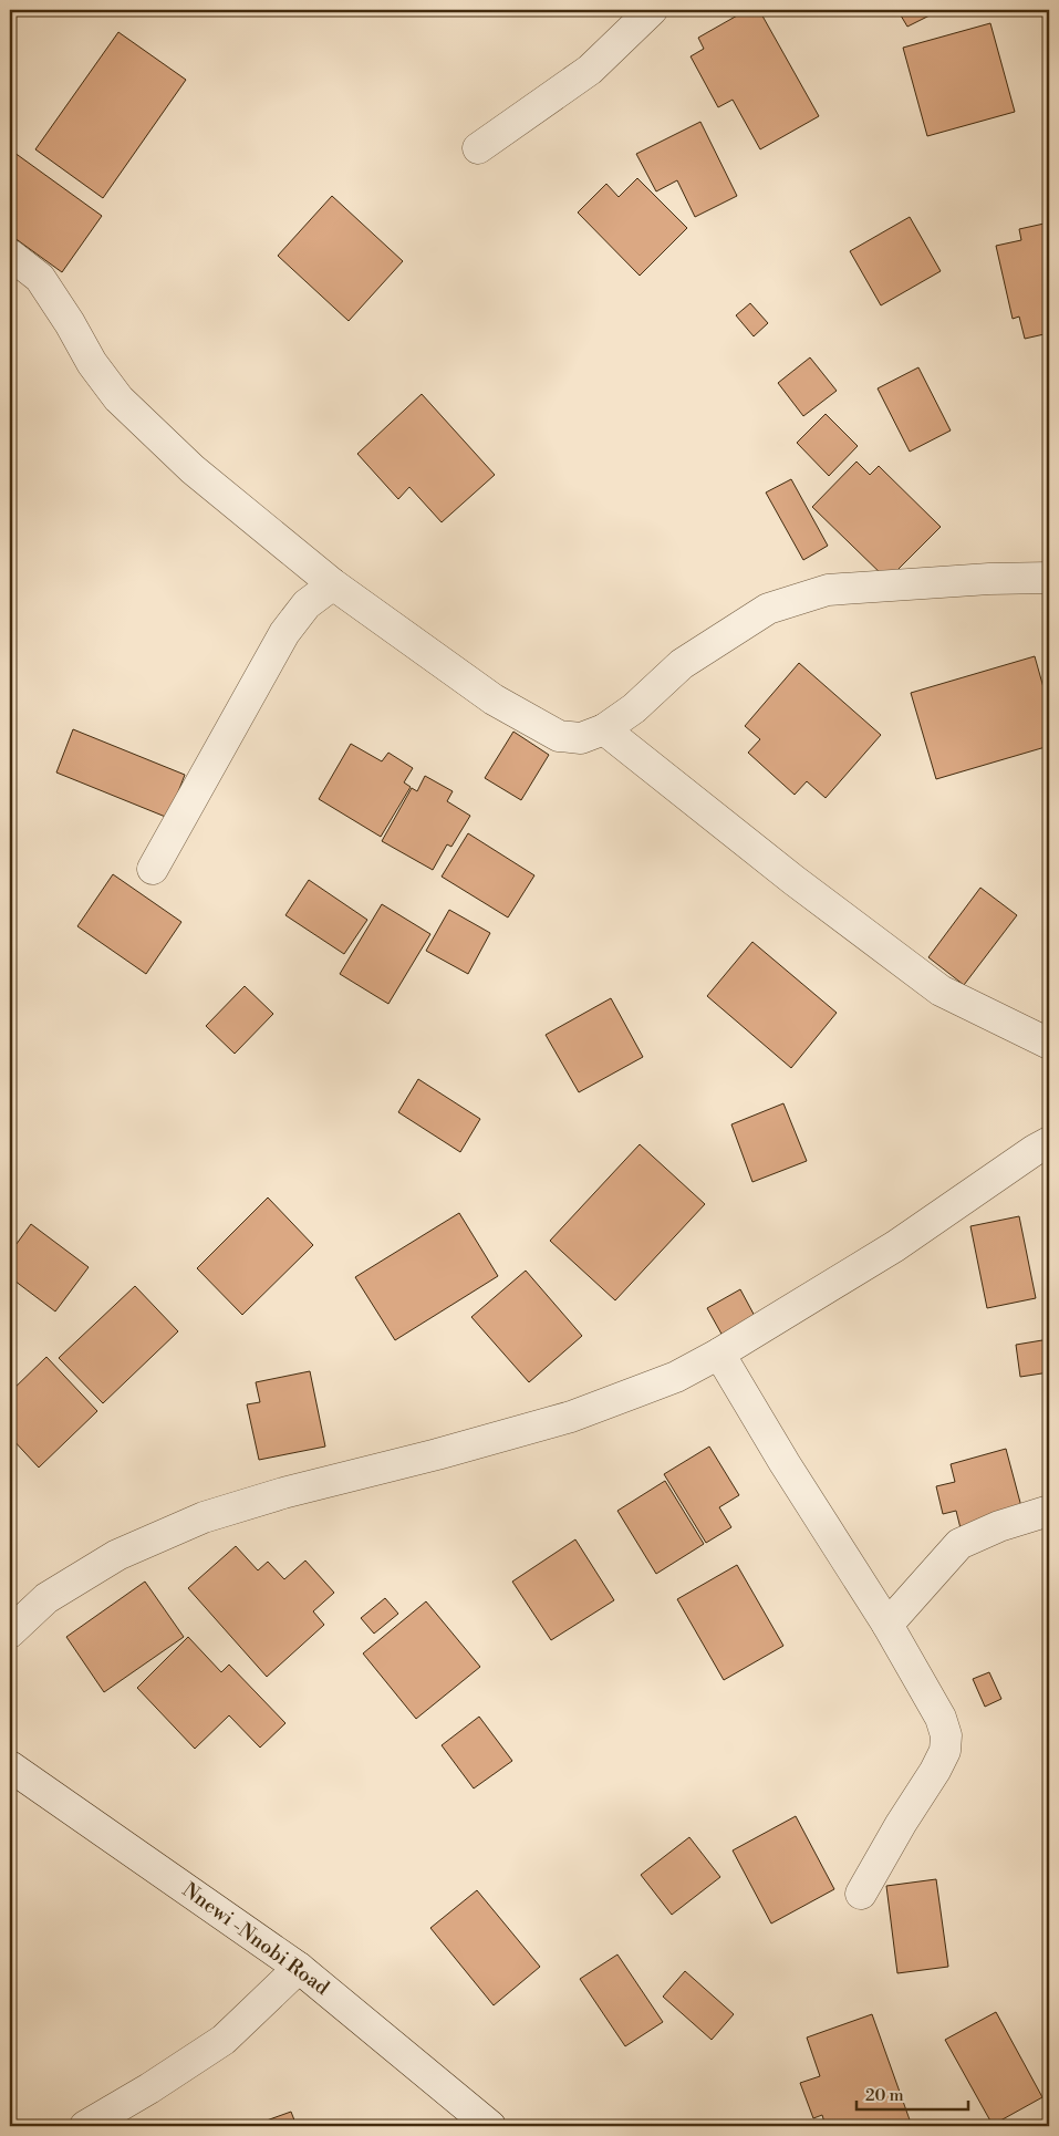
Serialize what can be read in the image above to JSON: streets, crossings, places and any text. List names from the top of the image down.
{
  "streets": {
    "street": ["Nnewi -Nnobi Road"]
  },
  "scale_bar": "20 m"
}
